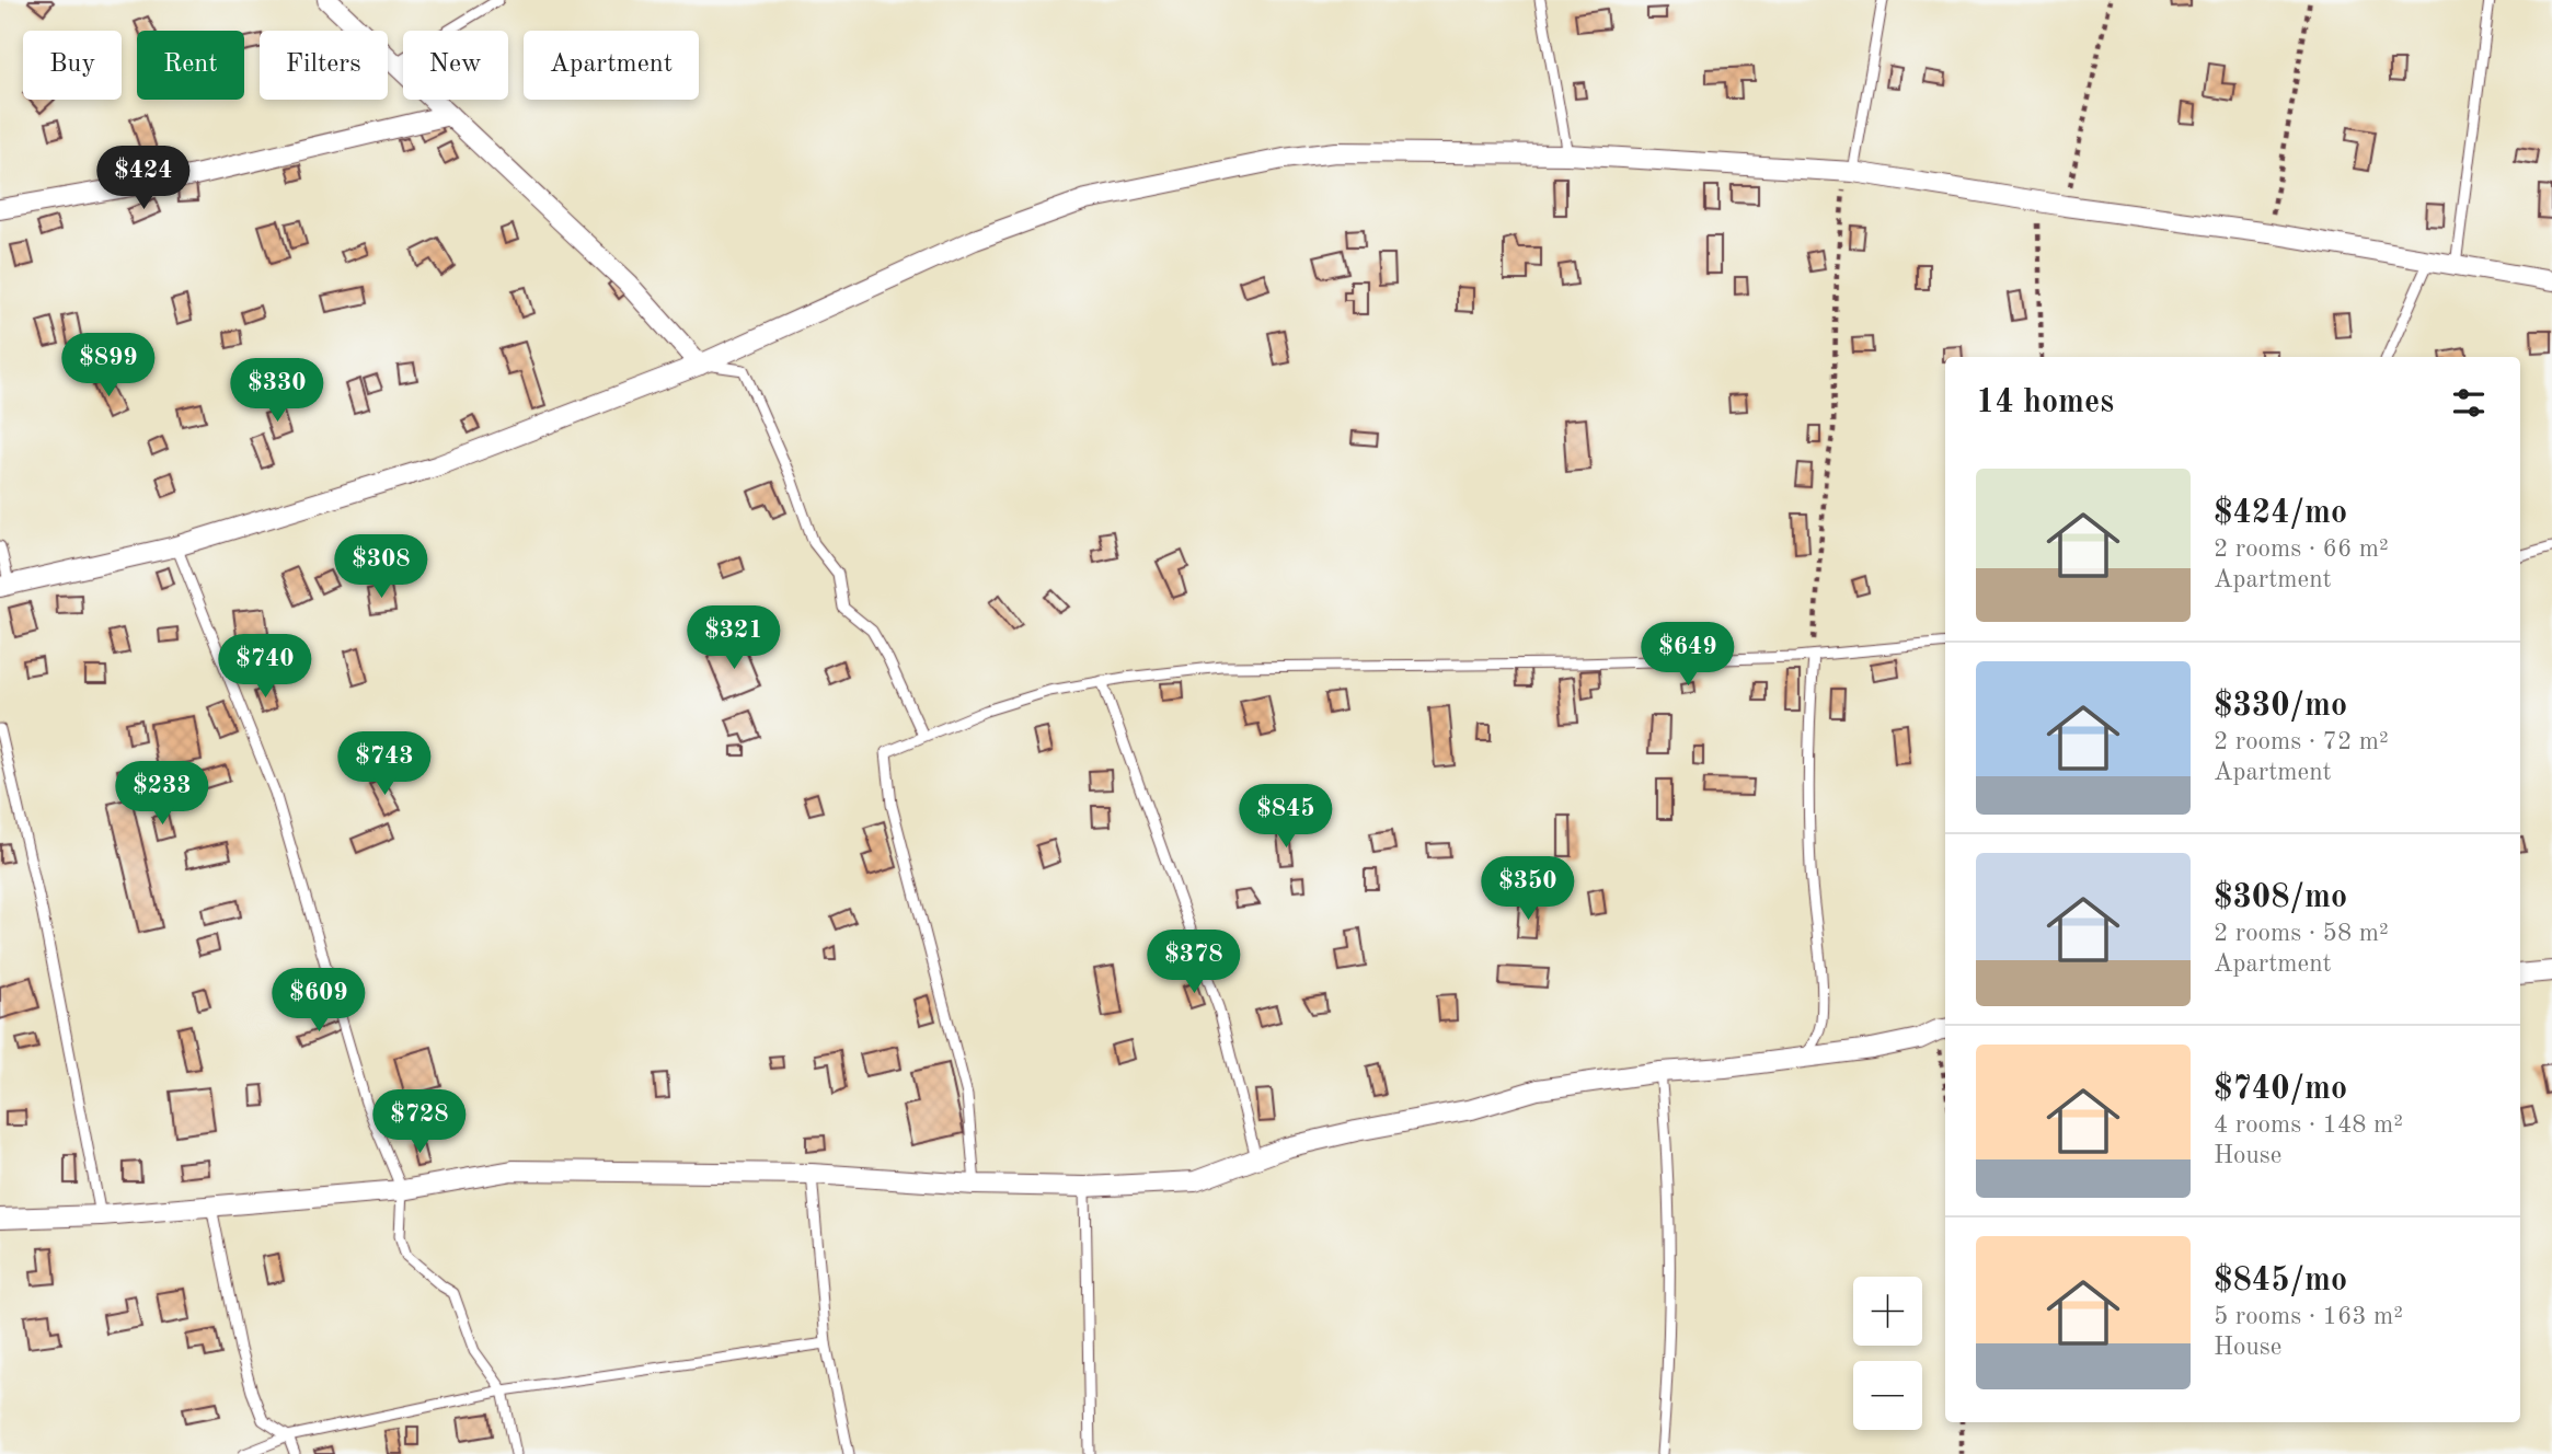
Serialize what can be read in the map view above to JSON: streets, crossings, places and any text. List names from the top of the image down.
{
  "page": {
    "chip": [
      "Buy",
      "Rent",
      "Filters",
      "New",
      "Apartment"
    ],
    "price": [
      "$424",
      "$899",
      "$330",
      "$308",
      "$321",
      "$649",
      "$740",
      "$743",
      "$233",
      "$845",
      "$350",
      "$378",
      "$609",
      "$728"
    ],
    "heading": "14 homes",
    "list": [
      {
        "name": "$424/mo",
        "note": "2 rooms · 66 m² · Apartment"
      },
      {
        "name": "$330/mo",
        "note": "2 rooms · 72 m² · Apartment"
      },
      {
        "name": "$308/mo",
        "note": "2 rooms · 58 m² · Apartment"
      },
      {
        "name": "$740/mo",
        "note": "4 rooms · 148 m² · House"
      },
      {
        "name": "$845/mo",
        "note": "5 rooms · 163 m² · House"
      }
    ],
    "map_buttons": ["+", "−"]
  }
}
